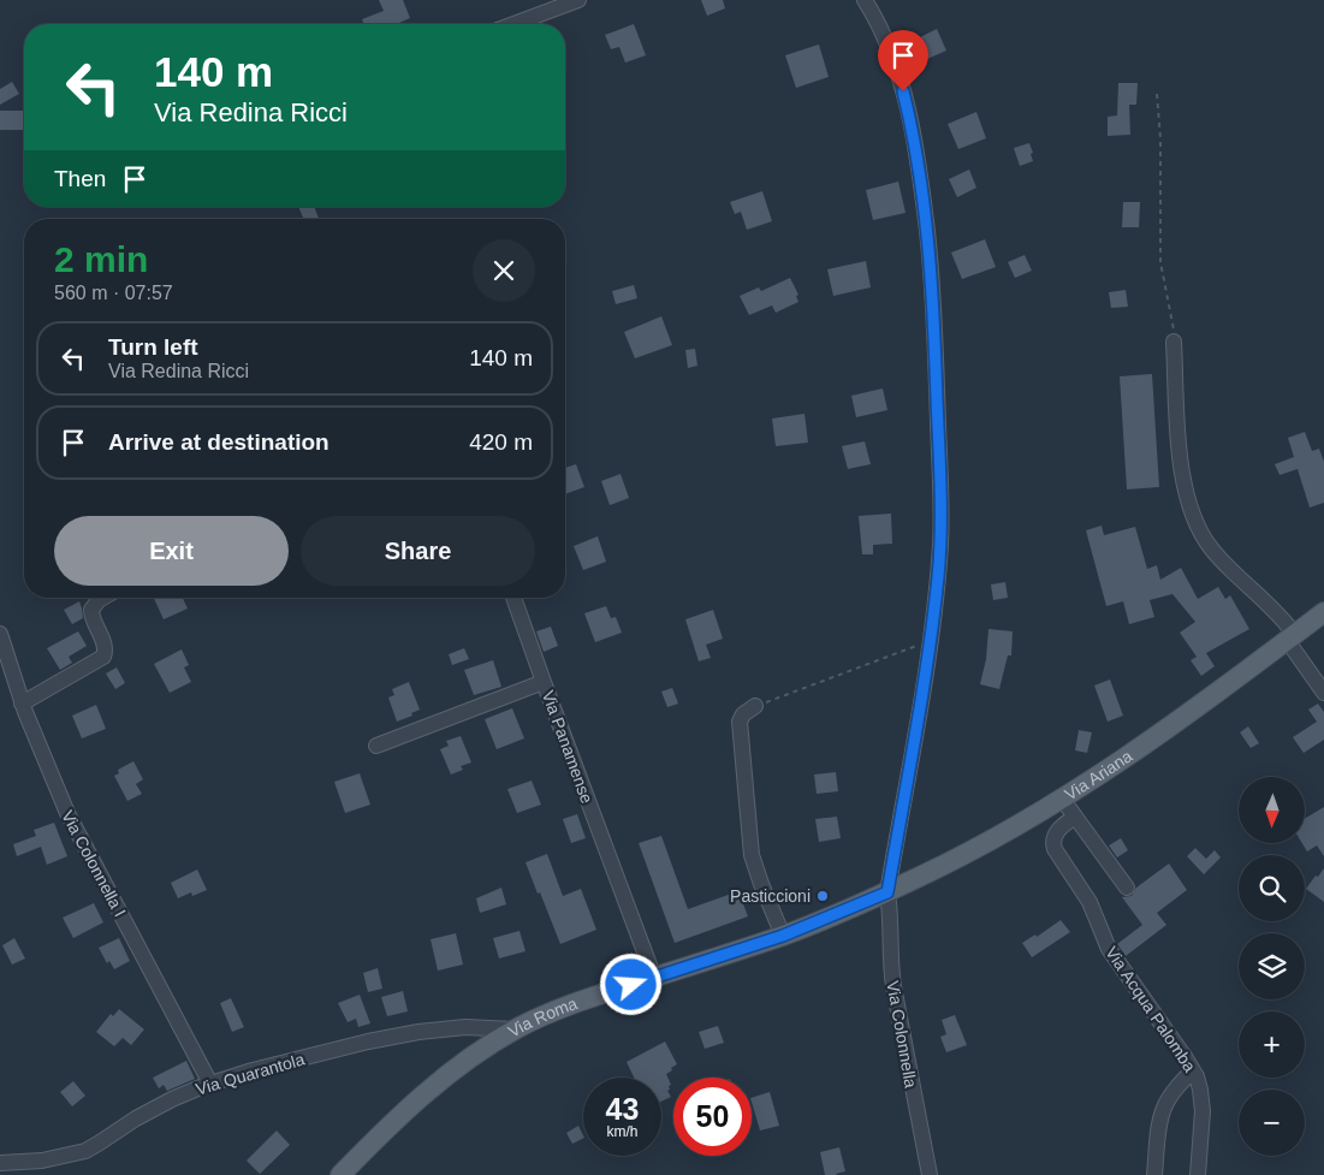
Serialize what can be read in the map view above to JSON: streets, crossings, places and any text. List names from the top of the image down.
{
  "streets": {
    "main road": ["Via Ariana", "Via Roma"],
    "street": [
      "Via Panamense",
      "Via Colonnella I",
      "Via Acqua Palomba",
      "Via Colonnella",
      "Via Quarantola"
    ]
  },
  "crossings": [
    ["Via Panamense", "Via Roma"],
    ["Via Ariana", "Via Roma"],
    ["Via Ariana", "Via Colonnella"],
    ["Via Colonnella I", "Via Quarantola"],
    ["Via Roma", "Via Colonnella"],
    ["Via Roma", "Via Quarantola"]
  ],
  "places": ["Pasticcioni"],
  "north": "bottom",
  "page": {
    "turn": ["140 m", "Via Redina Ricci"],
    "then": "Then",
    "heading": ["2 min", "560 m · 07:57"],
    "list": [
      {
        "name": "Turn left",
        "note": "Via Redina Ricci",
        "value": "140 m"
      },
      {
        "name": "Arrive at destination",
        "value": "420 m"
      }
    ],
    "buttons": ["Exit", "Share"],
    "map_buttons": ["+", "−"],
    "speed": "43 km/h",
    "limit": "50"
  }
}
